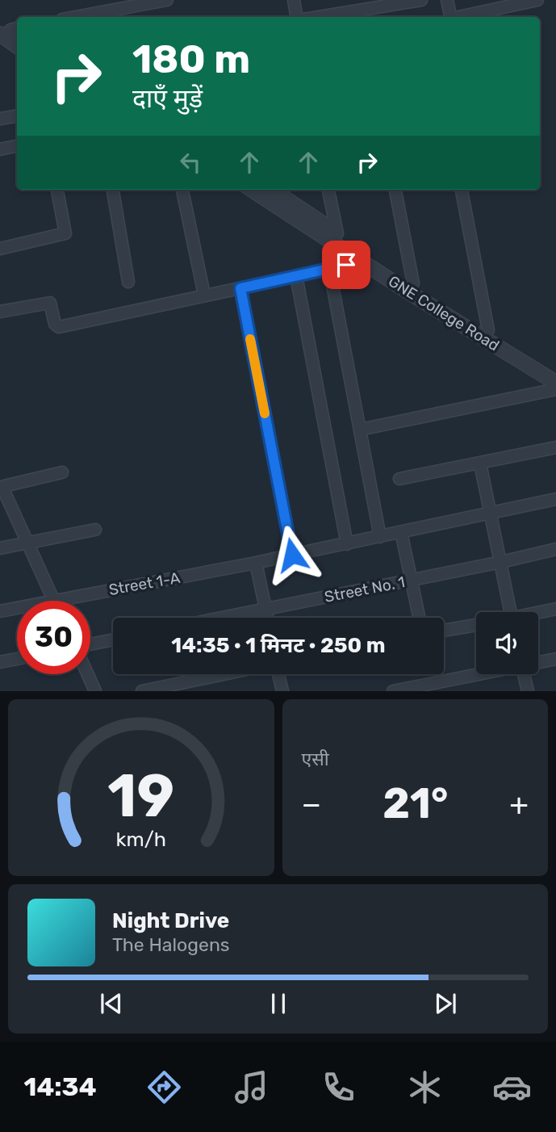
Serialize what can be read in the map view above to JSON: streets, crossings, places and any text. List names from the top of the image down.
{
  "streets": {
    "street": ["GNE College Road", "Street 1-A", "Street No. 1"]
  },
  "page": {
    "turn": ["180 m", "दाएँ मुड़ें"],
    "limit": "30",
    "trip": "14:35 · 1 मिनट · 250 m",
    "tile": "एसी",
    "heat": ["−", "21°", "+"],
    "song": ["Night Drive", "The Halogens"],
    "tabs": "14:34",
    "gauge": ["19", "km/h"]
  }
}
